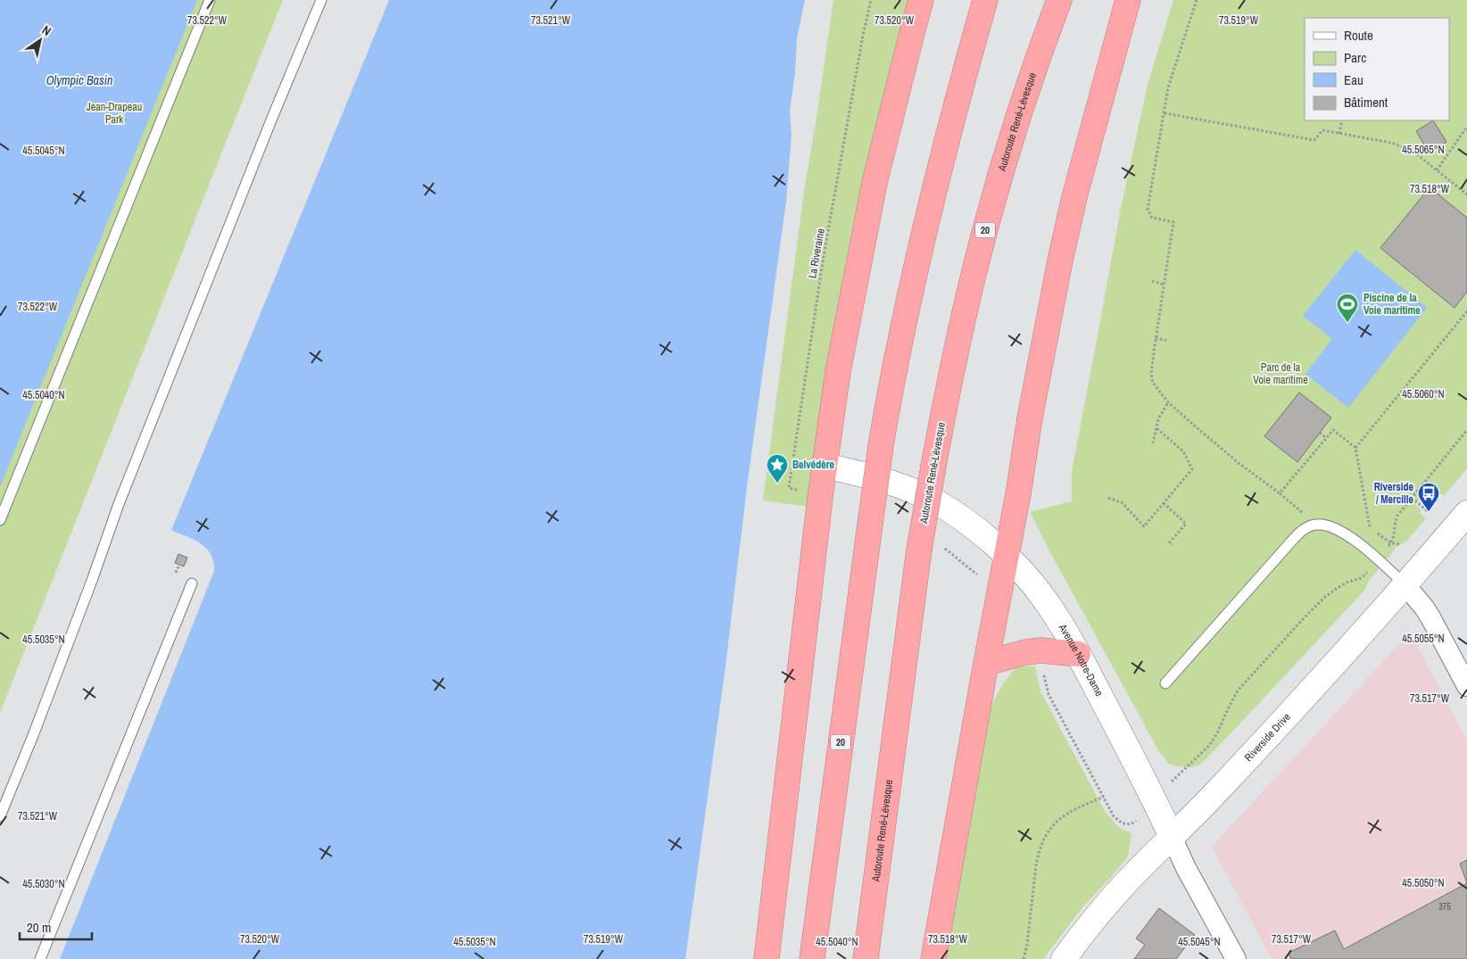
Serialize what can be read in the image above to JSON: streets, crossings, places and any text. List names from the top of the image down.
{
  "streets": {
    "highway": ["Autoroute René-Lévesque", "20"],
    "street": ["Avenue Notre-Dame", "Riverside Drive"],
    "path": ["La Riveraine"]
  },
  "crossings": [
    ["Avenue Notre-Dame", "Riverside Drive"]
  ],
  "water": ["Olympic Basin"],
  "parks": ["Jean-Drapeau Park", "Parc de la Voie maritime"],
  "places": {
    "sports": ["Piscine de la Voie maritime"],
    "place": ["Belvédère"],
    "bus stop": ["Riverside / Mercille"]
  },
  "house_numbers": ["375"],
  "legend": [
    "Route",
    "Parc",
    "Eau",
    "Bâtiment"
  ],
  "scale_bar": "20 m",
  "north": "top right",
  "coordinates": [
    "73.522°W",
    "73.520°W",
    "73.519°W",
    "73.521°W",
    "45.5065°N",
    "45.5045°N",
    "73.518°W",
    "45.5060°N",
    "45.5040°N",
    "45.5055°N",
    "45.5035°N",
    "73.517°W",
    "45.5050°N",
    "45.5030°N"
  ]
}
